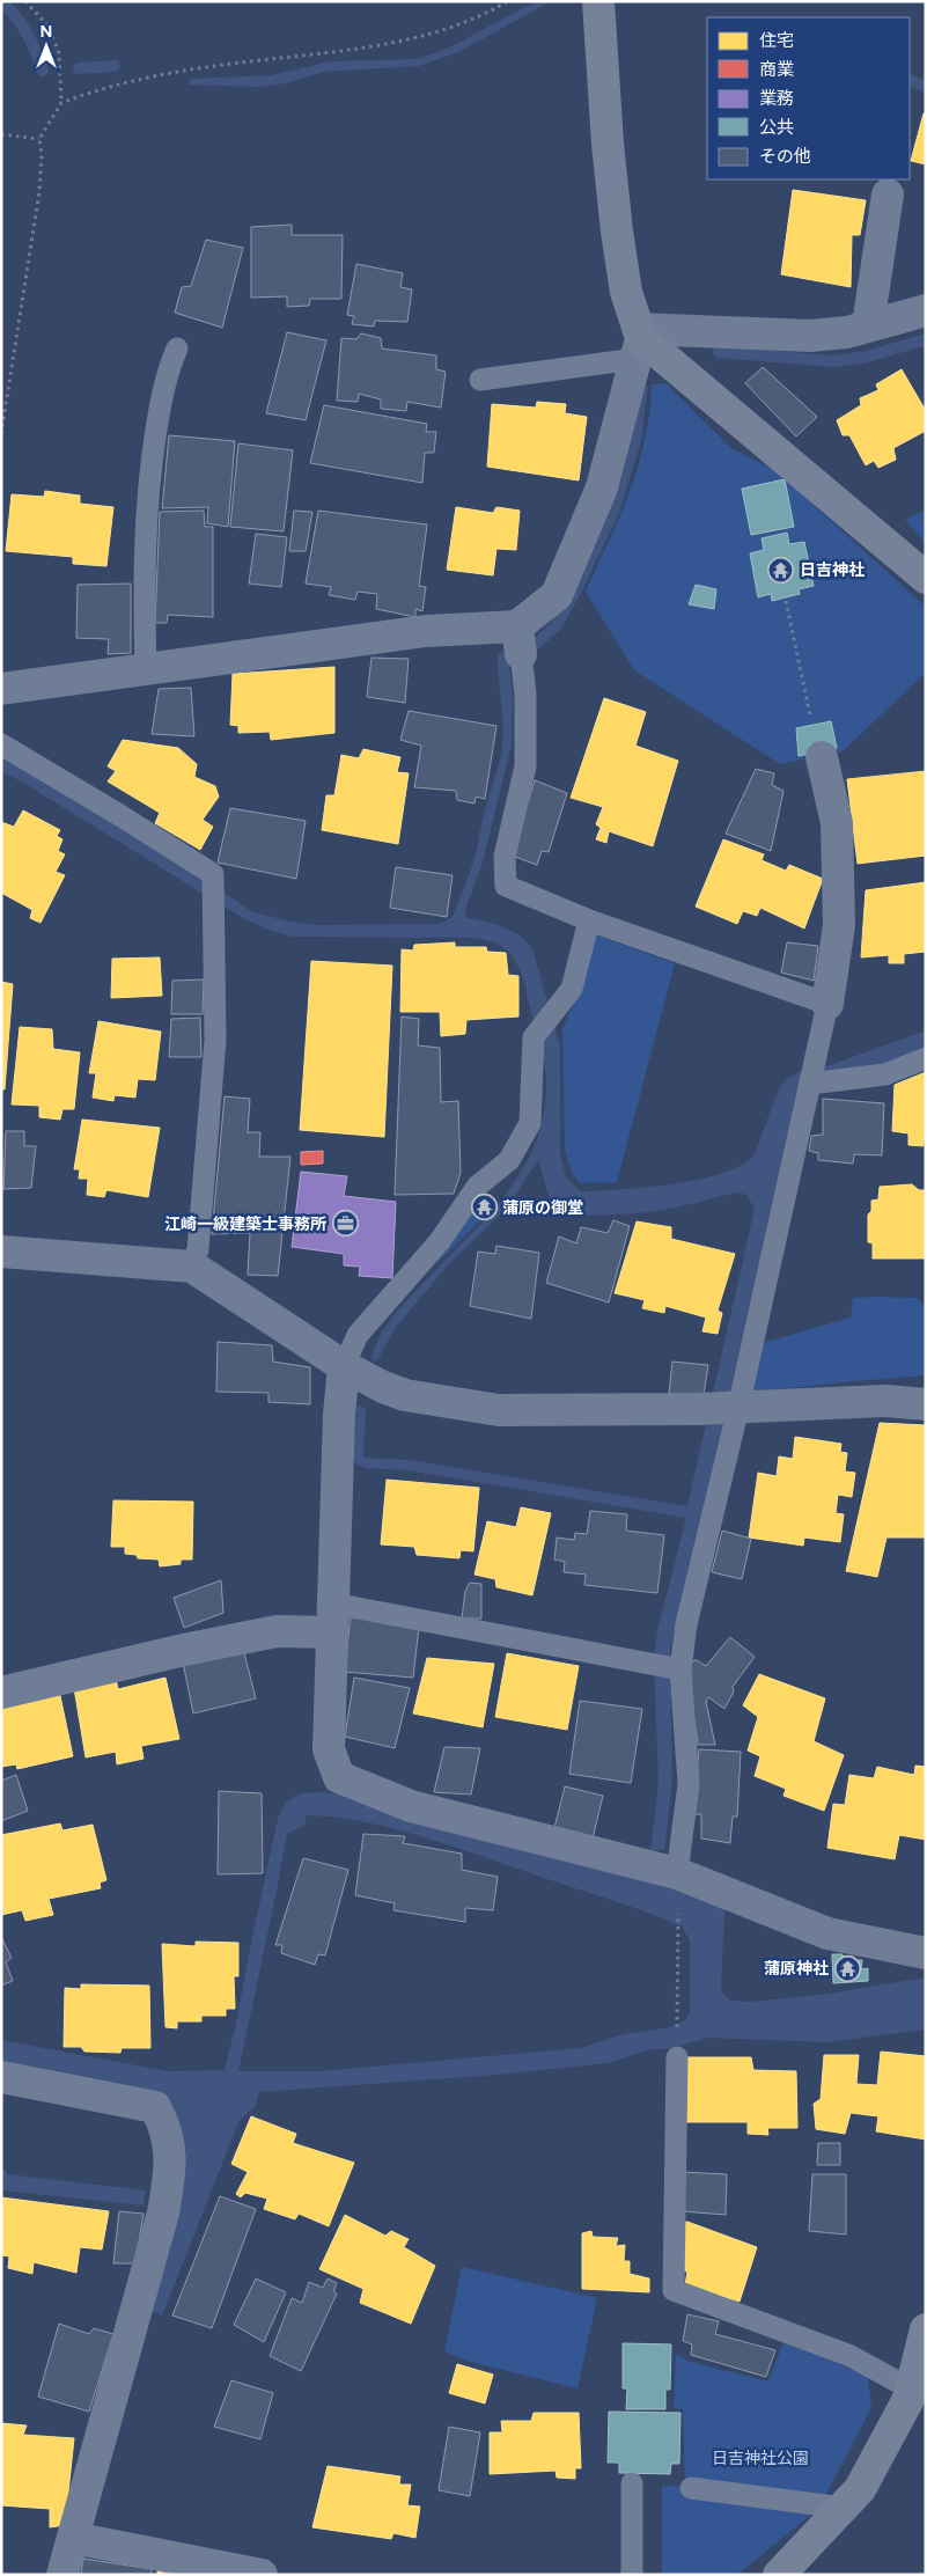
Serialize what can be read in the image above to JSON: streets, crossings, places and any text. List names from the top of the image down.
{
  "parks": ["日吉神社公園"],
  "places": {
    "temple": ["日吉神社", "蒲原の御堂", "蒲原神社"],
    "office": ["江崎一級建築士事務所"]
  },
  "legend": [
    "住宅",
    "商業",
    "業務",
    "公共",
    "その他"
  ],
  "north": "top"
}
